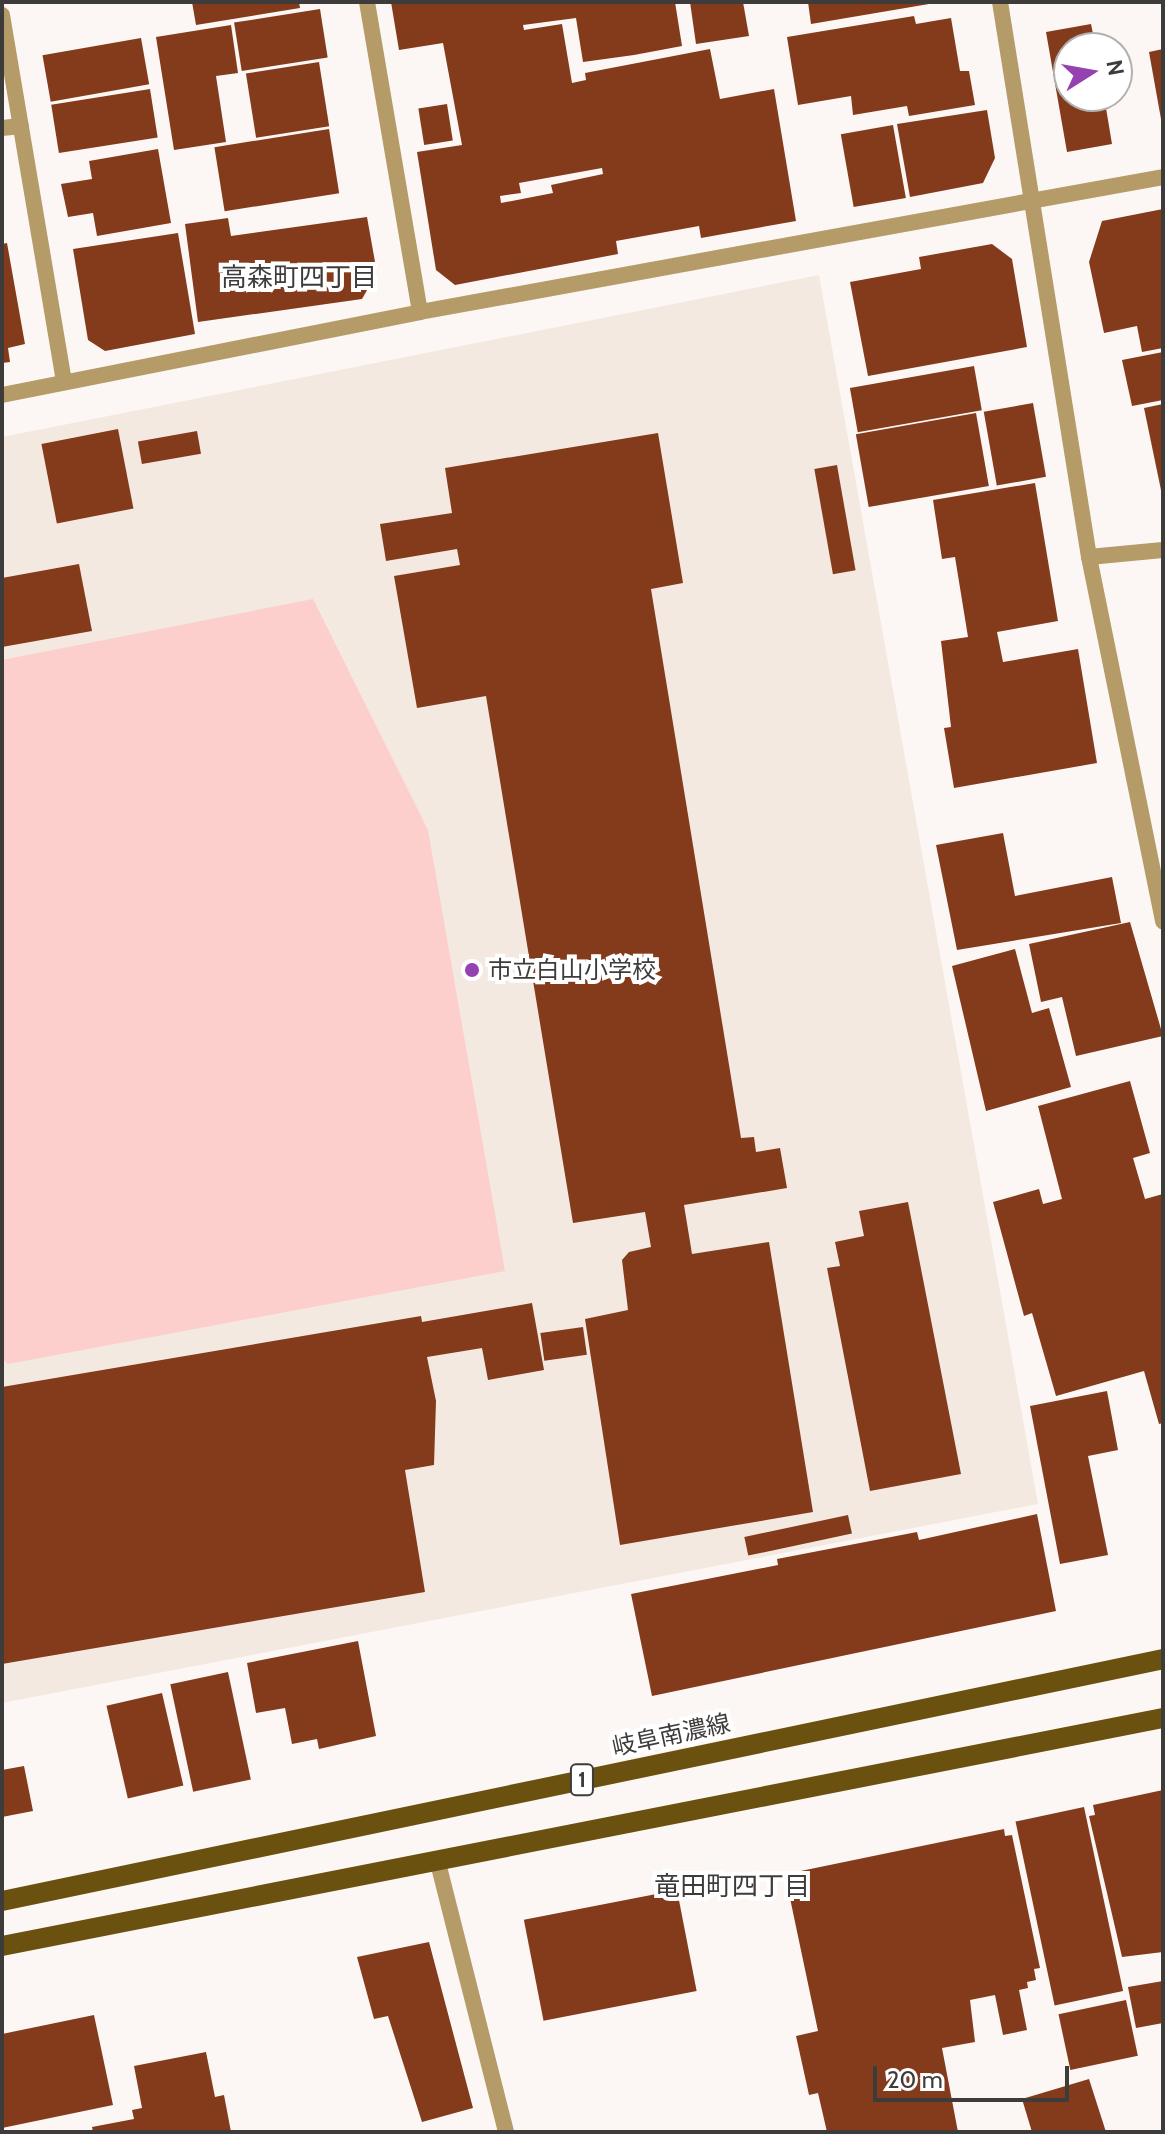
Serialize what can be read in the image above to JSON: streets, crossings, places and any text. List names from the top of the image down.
{
  "streets": {
    "main road": ["岐阜南濃線", "1"]
  },
  "districts": ["高森町四丁目", "竜田町四丁目"],
  "places": ["市立白山小学校"],
  "scale_bar": "20 m",
  "north": "right"
}
